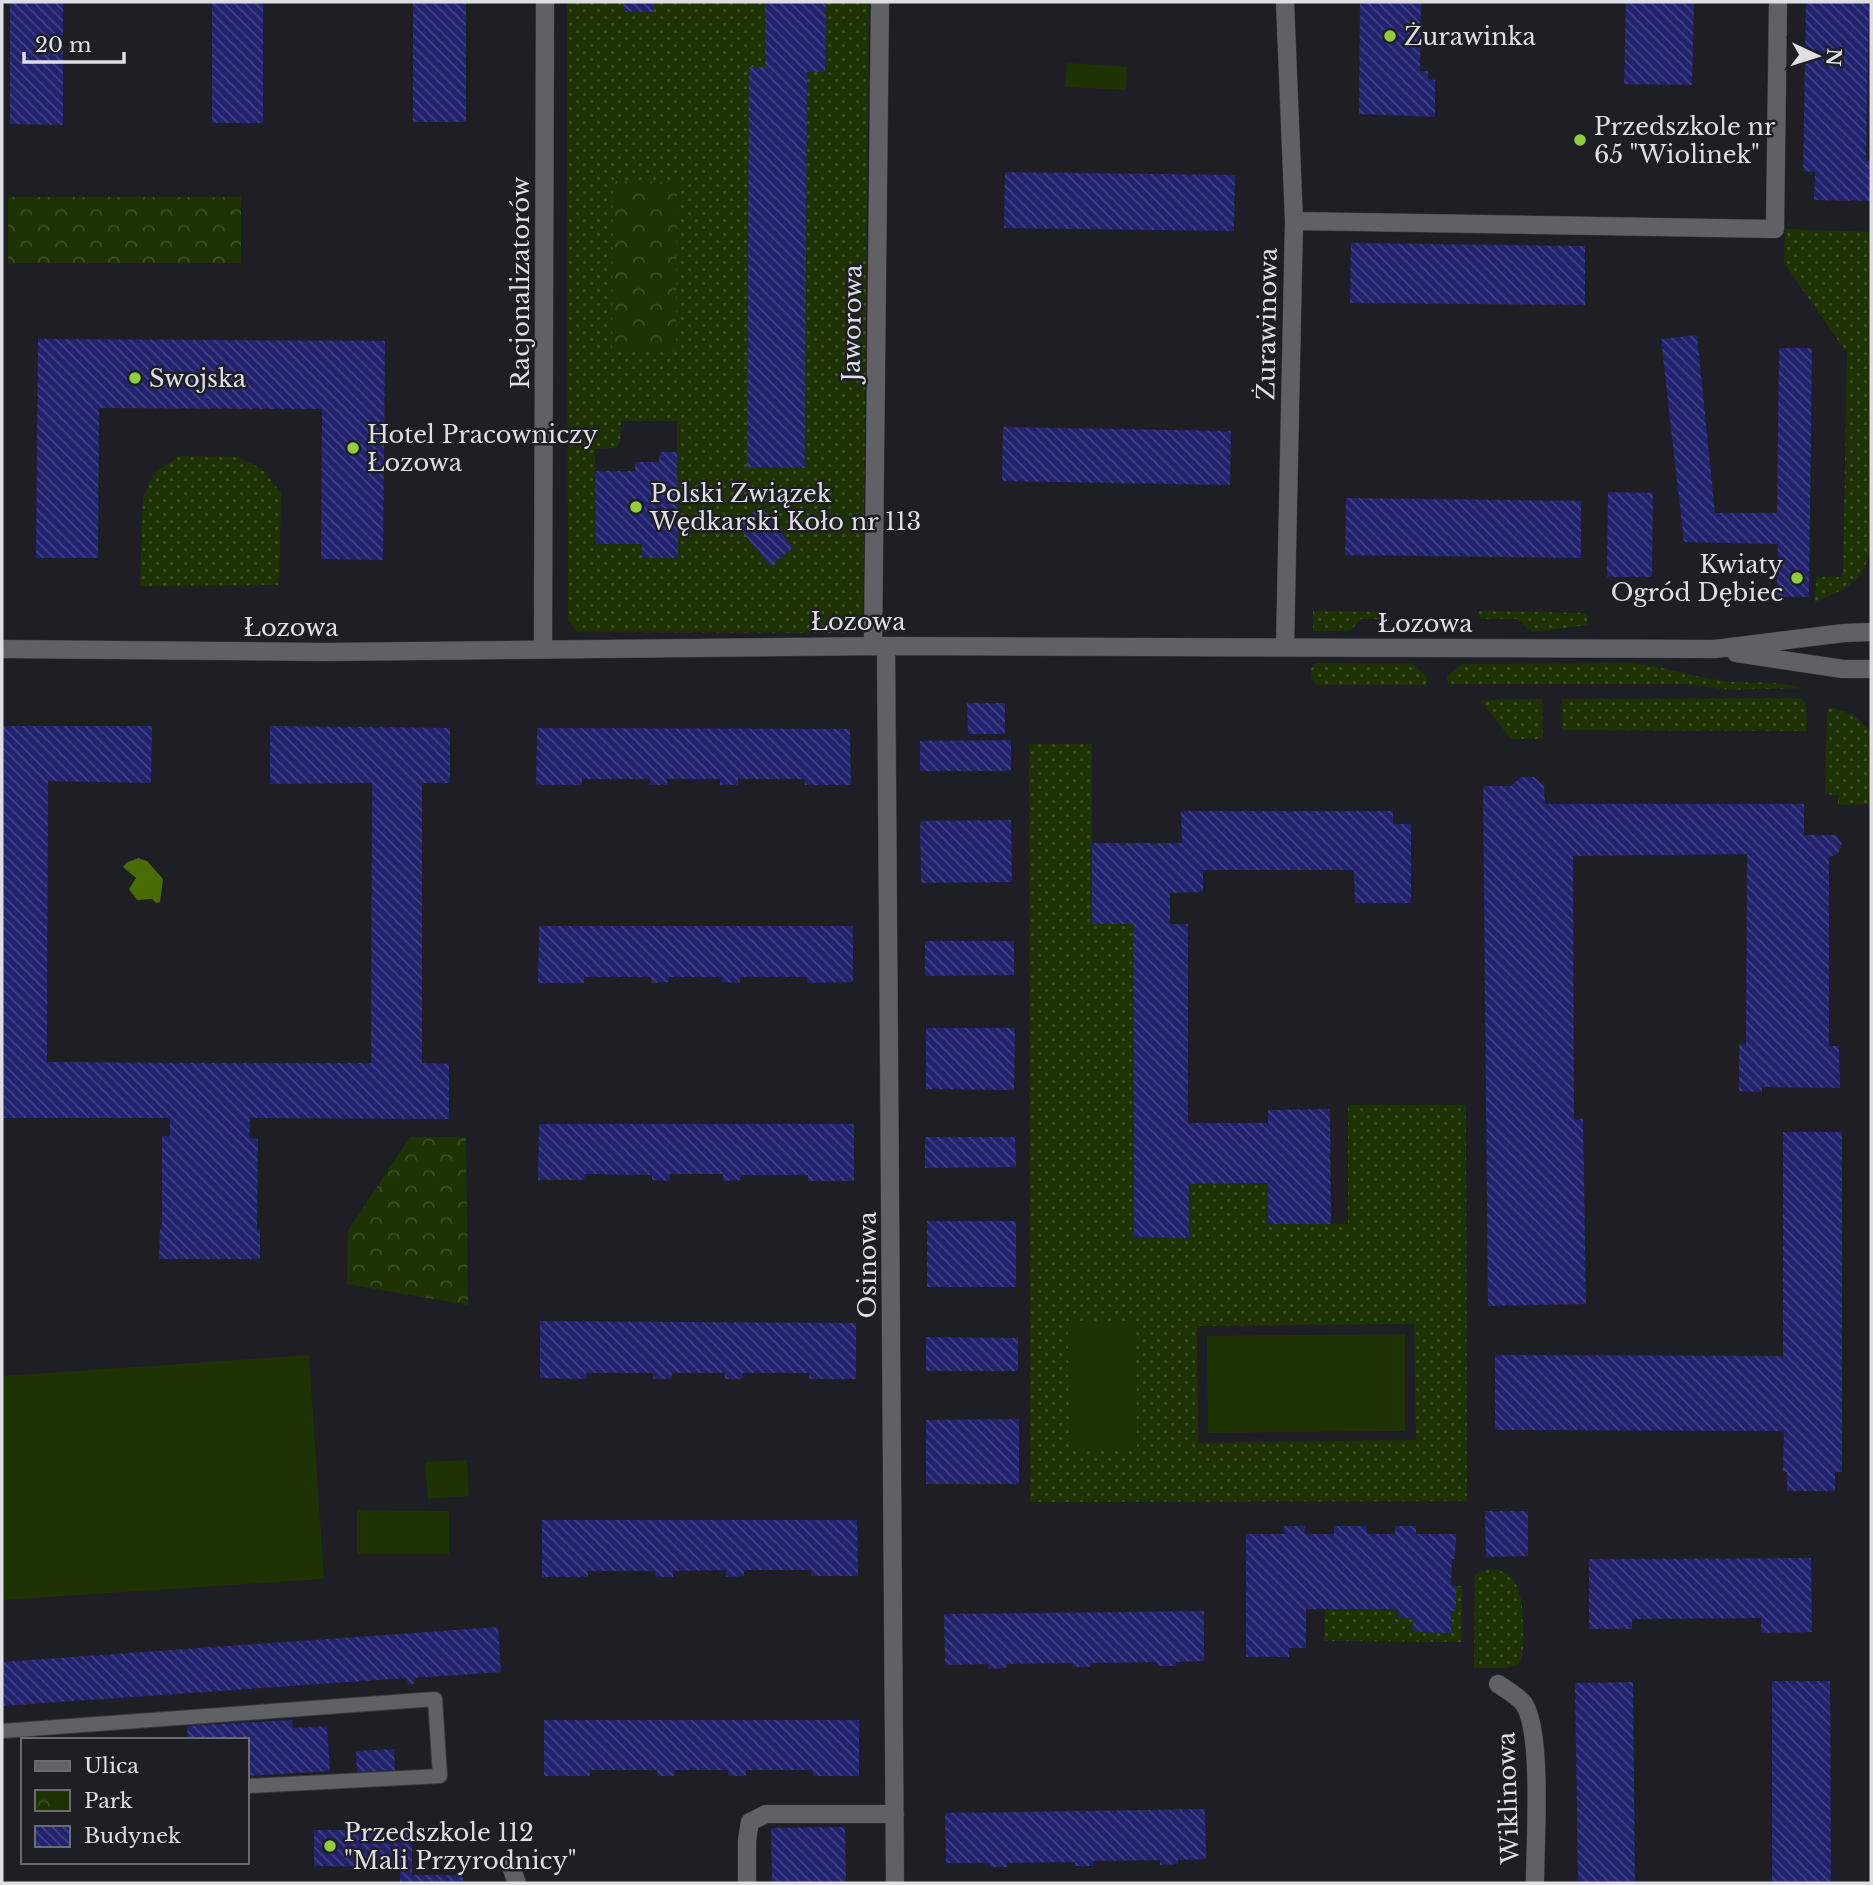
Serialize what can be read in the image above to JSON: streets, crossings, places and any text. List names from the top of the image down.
{
  "streets": {
    "street": [
      "Racjonalizatorów",
      "Jaworowa",
      "Żurawinowa",
      "Łozowa",
      "Osinowa",
      "Wiklinowa"
    ]
  },
  "crossings": [
    ["Racjonalizatorów", "Łozowa"],
    ["Jaworowa", "Łozowa"],
    ["Jaworowa", "Osinowa"],
    ["Żurawinowa", "Łozowa"],
    ["Łozowa", "Osinowa"]
  ],
  "places": [
    "Żurawinka",
    "Przedszkole nr 65 \"Wiolinek\"",
    "Swojska",
    "Hotel Pracowniczy Łozowa",
    "Polski Związek Wędkarski Koło nr 113",
    "Kwiaty Ogród Dębiec",
    "Przedszkole 112 \"Mali Przyrodnicy\""
  ],
  "legend": ["Ulica", "Park", "Budynek"],
  "scale_bar": "20 m",
  "north": "right"
}
